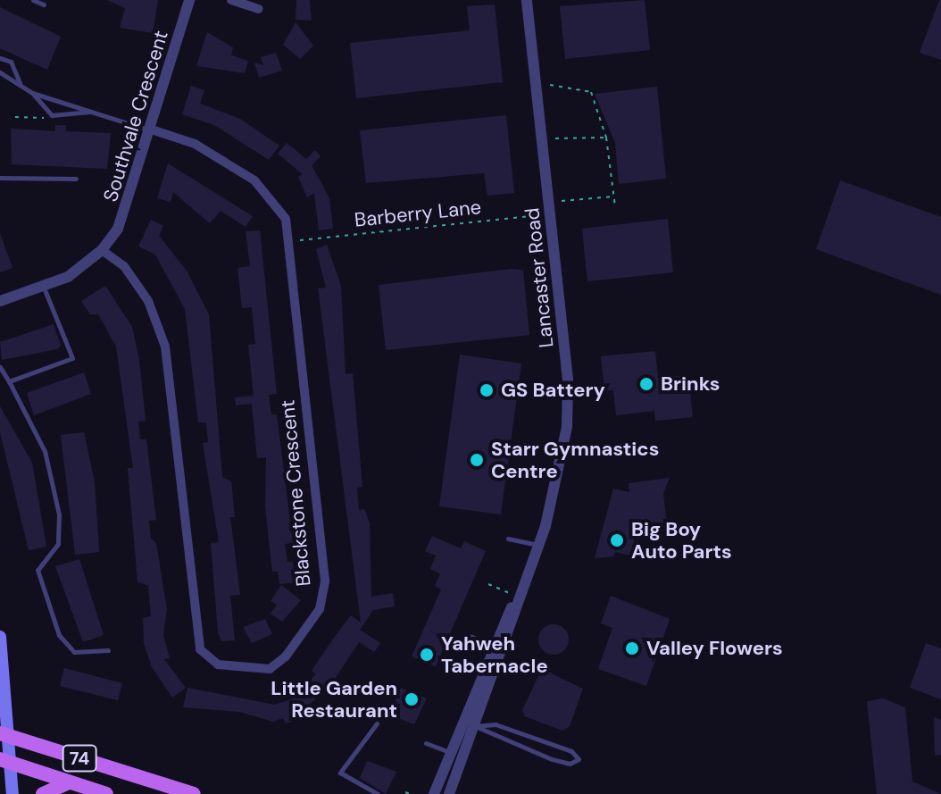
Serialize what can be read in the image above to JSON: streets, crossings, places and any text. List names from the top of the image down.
{
  "streets": {
    "main road": ["74"],
    "street": ["Southvale Crescent", "Lancaster Road", "Blackstone Crescent"],
    "path": ["Barberry Lane"]
  },
  "crossings": [
    ["Southvale Crescent", "Blackstone Crescent"],
    ["Barberry Lane", "Lancaster Road"],
    ["Barberry Lane", "Blackstone Crescent"]
  ],
  "places": [
    "Brinks",
    "GS Battery",
    "Starr Gymnastics Centre",
    "Big Boy Auto Parts",
    "Valley Flowers",
    "Yahweh Tabernacle",
    "Little Garden Restaurant"
  ]
}
